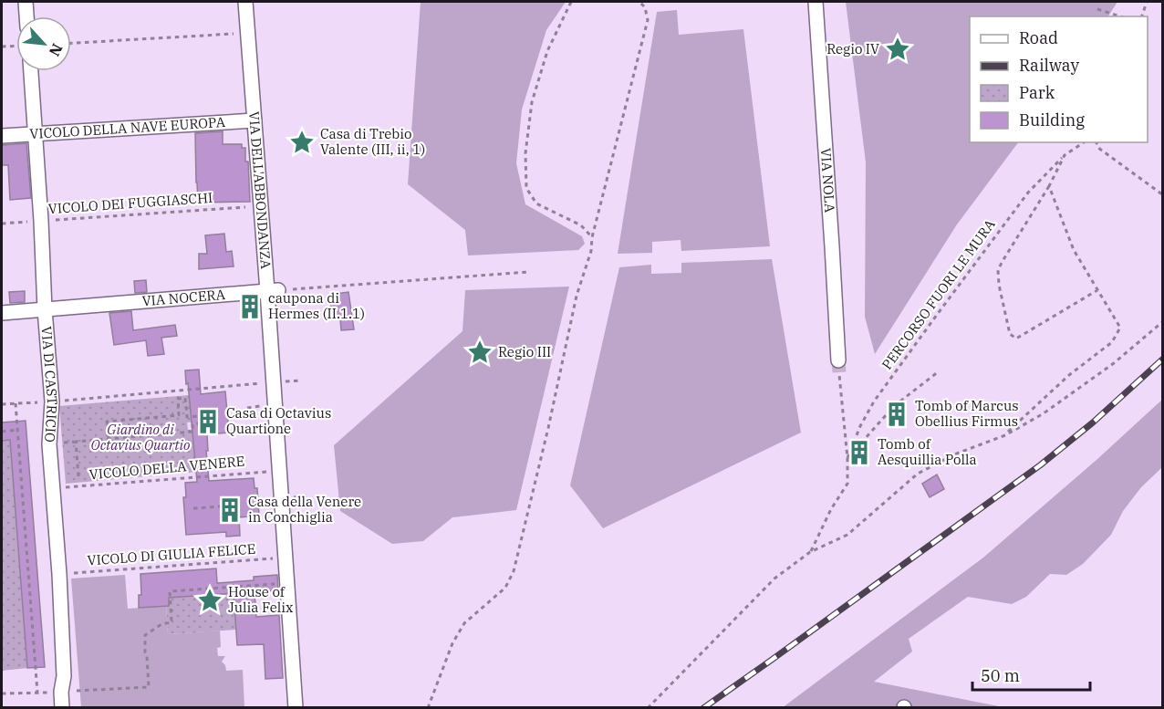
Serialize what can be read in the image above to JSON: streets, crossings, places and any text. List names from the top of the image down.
{
  "streets": {
    "street": [
      "VICOLO DELLA NAVE EUROPA",
      "VIA NOLA",
      "VIA DELL'ABBONDANZA",
      "VIA NOCERA",
      "VIA DI CASTRICIO"
    ],
    "path": [
      "VICOLO DEI FUGGIASCHI",
      "PERCORSO FUORI LE MURA",
      "VICOLO DELLA VENERE",
      "VICOLO DI GIULIA FELICE"
    ]
  },
  "crossings": [
    ["VICOLO DELLA NAVE EUROPA", "VIA DELL'ABBONDANZA"],
    ["VICOLO DELLA NAVE EUROPA", "VIA DI CASTRICIO"],
    ["VIA DELL'ABBONDANZA", "VICOLO DEI FUGGIASCHI"],
    ["VIA DELL'ABBONDANZA", "VIA NOCERA"],
    ["VICOLO DEI FUGGIASCHI", "VIA DI CASTRICIO"],
    ["VIA NOCERA", "VIA DI CASTRICIO"]
  ],
  "parks": ["Giardino di Octavius Quartio"],
  "places": {
    "place": [
      "Regio IV",
      "Casa di Trebio Valente (III, ii, 1)",
      "Regio III",
      "House of Julia Felix"
    ],
    "building": [
      "caupona di Hermes (II.1.1)",
      "Tomb of Marcus Obellius Firmus",
      "Casa di Octavius Quartione",
      "Tomb of Aesquillia Polla",
      "Casa della Venere in Conchiglia"
    ]
  },
  "legend": [
    "Road",
    "Railway",
    "Park",
    "Building"
  ],
  "scale_bar": "50 m",
  "north": "bottom right"
}
